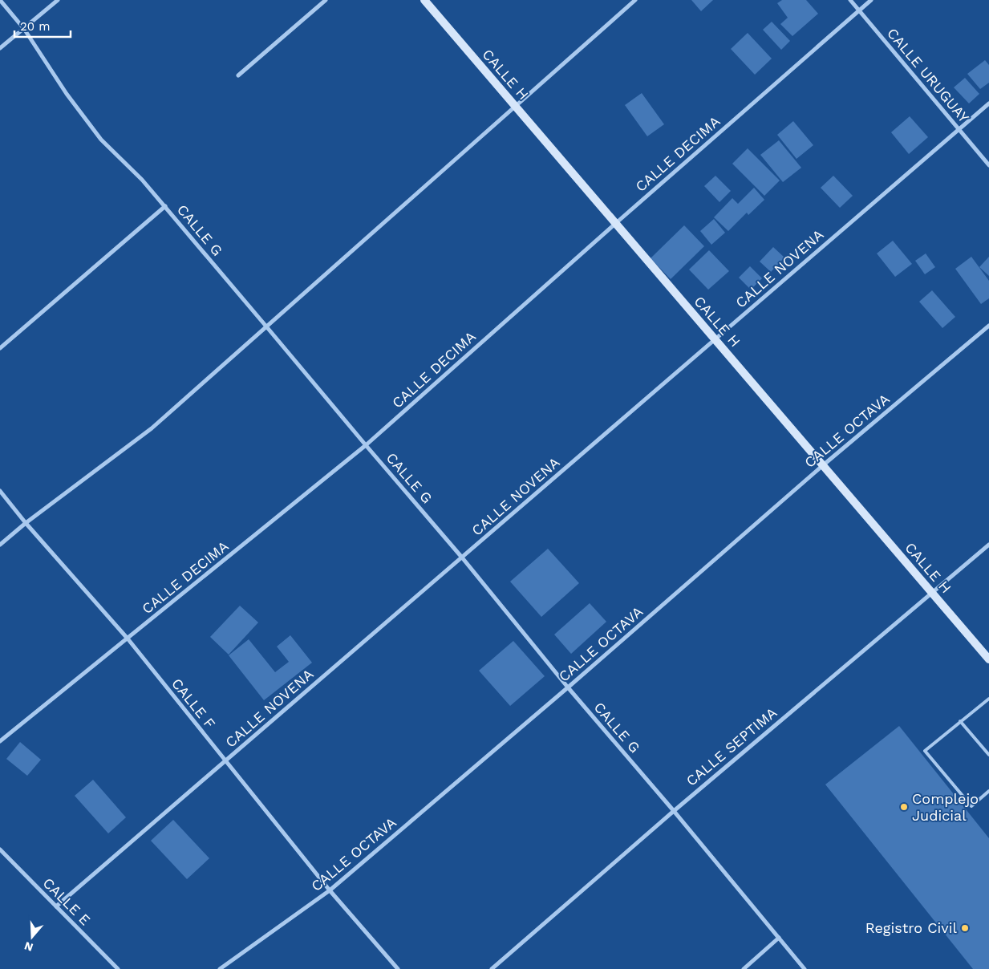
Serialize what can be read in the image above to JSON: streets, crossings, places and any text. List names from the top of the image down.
{
  "streets": {
    "street": [
      "CALLE H",
      "CALLE URUGUAY",
      "CALLE DECIMA",
      "CALLE G",
      "CALLE NOVENA",
      "CALLE OCTAVA",
      "CALLE F",
      "CALLE SEPTIMA",
      "CALLE E"
    ]
  },
  "crossings": [
    ["CALLE H", "CALLE DECIMA"],
    ["CALLE H", "CALLE NOVENA"],
    ["CALLE H", "CALLE OCTAVA"],
    ["CALLE H", "CALLE SEPTIMA"],
    ["CALLE URUGUAY", "CALLE DECIMA"],
    ["CALLE URUGUAY", "CALLE NOVENA"],
    ["CALLE DECIMA", "CALLE G"],
    ["CALLE DECIMA", "CALLE F"],
    ["CALLE G", "CALLE NOVENA"],
    ["CALLE G", "CALLE OCTAVA"],
    ["CALLE G", "CALLE SEPTIMA"],
    ["CALLE NOVENA", "CALLE F"],
    ["CALLE NOVENA", "CALLE E"],
    ["CALLE OCTAVA", "CALLE F"]
  ],
  "places": ["Complejo Judicial", "Registro Civil"],
  "scale_bar": "20 m",
  "north": "bottom"
}
